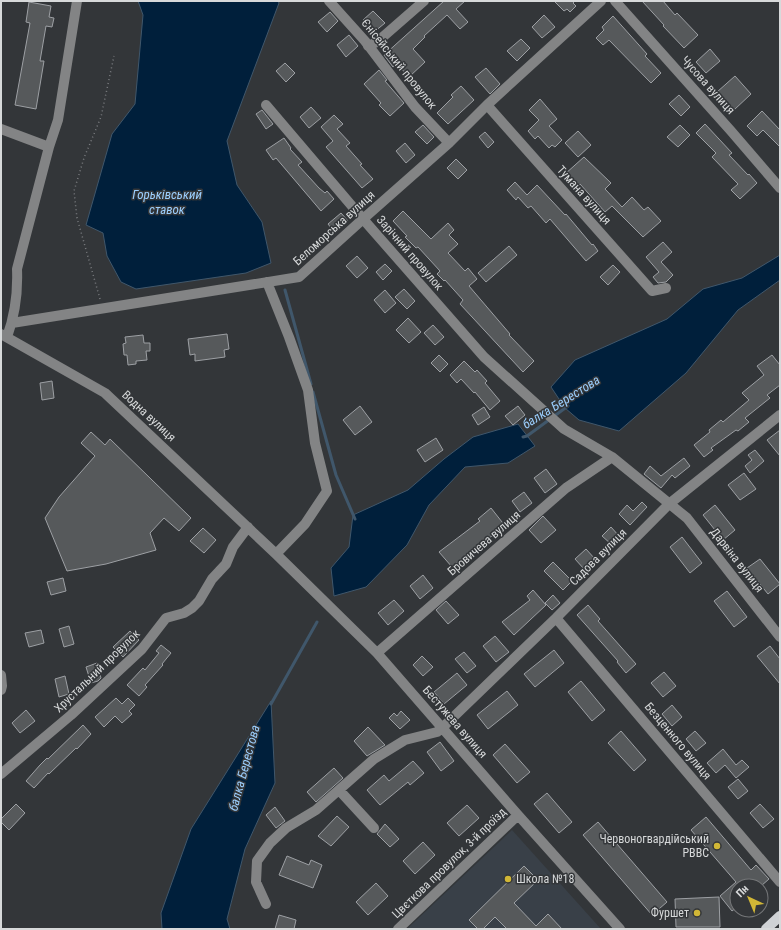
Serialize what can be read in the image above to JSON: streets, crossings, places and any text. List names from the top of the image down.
{
  "streets": {
    "street": [
      "Єнісейський провулок",
      "Чусова вулиця",
      "Тумана вулиця",
      "Беломорська вулиця",
      "Зарічний провулок",
      "Водна вулиця",
      "Бровичева вулиця",
      "Садова вулиця",
      "Дарвіна вулиця",
      "Хрустальний провулок",
      "Бестужева вулиця",
      "Безценного вулиця",
      "Цвєткова провулок, 3-й проїзд"
    ]
  },
  "crossings": [
    ["Єнісейський провулок", "Беломорська вулиця"],
    ["Тумана вулиця", "Беломорська вулиця"],
    ["Беломорська вулиця", "Зарічний провулок"],
    ["Зарічний провулок", "Бровичева вулиця"],
    ["Зарічний провулок", "Дарвіна вулиця"],
    ["Водна вулиця", "Хрустальний провулок"],
    ["Водна вулиця", "Бестужева вулиця"],
    ["Бровичева вулиця", "Дарвіна вулиця"],
    ["Бровичева вулиця", "Бестужева вулиця"],
    ["Садова вулиця", "Дарвіна вулиця"],
    ["Садова вулиця", "Бестужева вулиця"],
    ["Садова вулиця", "Безценного вулиця"],
    ["Бестужева вулиця", "Цвєткова провулок, 3-й проїзд"]
  ],
  "water": ["Горьківський ставок", "балка Берестова"],
  "places": ["Червоногвардійський РВВС", "Школа №18", "Фуршет"],
  "north": "top left"
}
